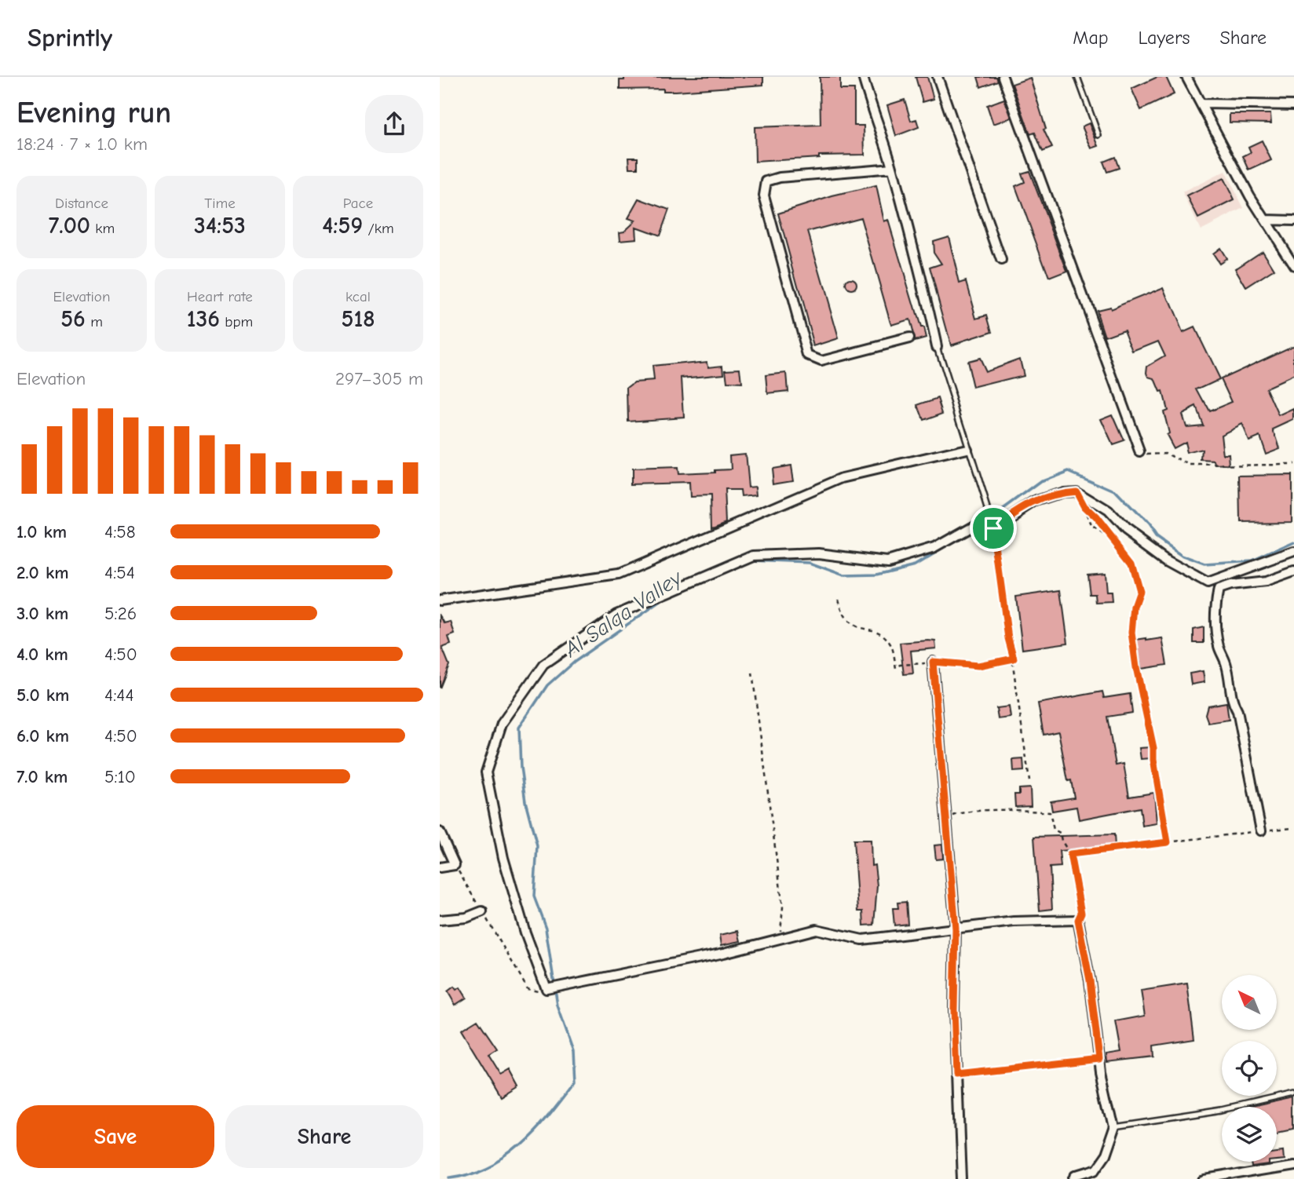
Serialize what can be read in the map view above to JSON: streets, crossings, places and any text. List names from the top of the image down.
{
  "water": ["Al Salqa Valley"],
  "north": "top left",
  "page": {
    "header": "Sprintly",
    "nav": ["Map", "Layers", "Share"],
    "heading": ["Evening run", "18:24 · 7 × 1.0 km"],
    "stats": [
      ["Distance", "7.00 km"],
      ["Time", "34:53"],
      ["Pace", "4:59 /km"],
      ["Elevation", "56 m"],
      ["Heart rate", "136 bpm"],
      ["kcal", "518"]
    ],
    "chart": ["Elevation", "297–305 m"],
    "list": [
      {
        "name": "1.0 km",
        "note": "4:58"
      },
      {
        "name": "2.0 km",
        "note": "4:54"
      },
      {
        "name": "3.0 km",
        "note": "5:26"
      },
      {
        "name": "4.0 km",
        "note": "4:50"
      },
      {
        "name": "5.0 km",
        "note": "4:44"
      },
      {
        "name": "6.0 km",
        "note": "4:50"
      },
      {
        "name": "7.0 km",
        "note": "5:10"
      }
    ],
    "buttons": ["Save", "Share"]
  }
}
